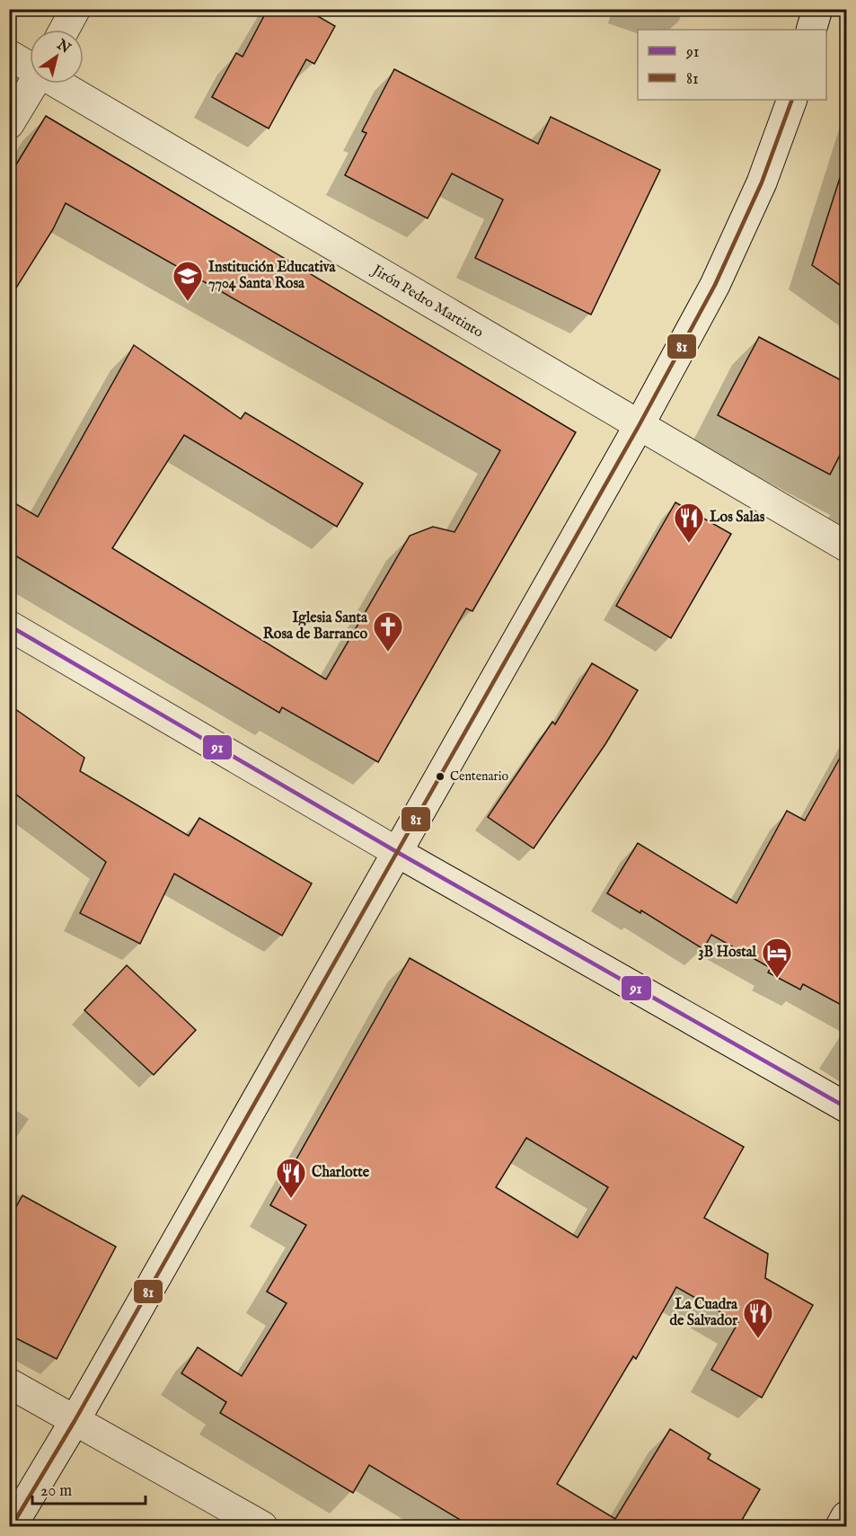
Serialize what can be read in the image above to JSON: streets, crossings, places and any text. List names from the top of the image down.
{
  "streets": {
    "main road": ["Jirón Pedro Martinto"]
  },
  "places": {
    "school or university": ["Institución Educativa 7704 Santa Rosa"],
    "restaurant": ["Los Salas", "Charlotte", "La Cuadra de Salvador"],
    "church": ["Iglesia Santa Rosa de Barranco"],
    "other": ["Centenario"],
    "hotel": ["3B Hostal"]
  },
  "lines": ["transit line 81", "transit line 91"],
  "legend": ["91", "81"],
  "scale_bar": "20 m",
  "north": "top right"
}
